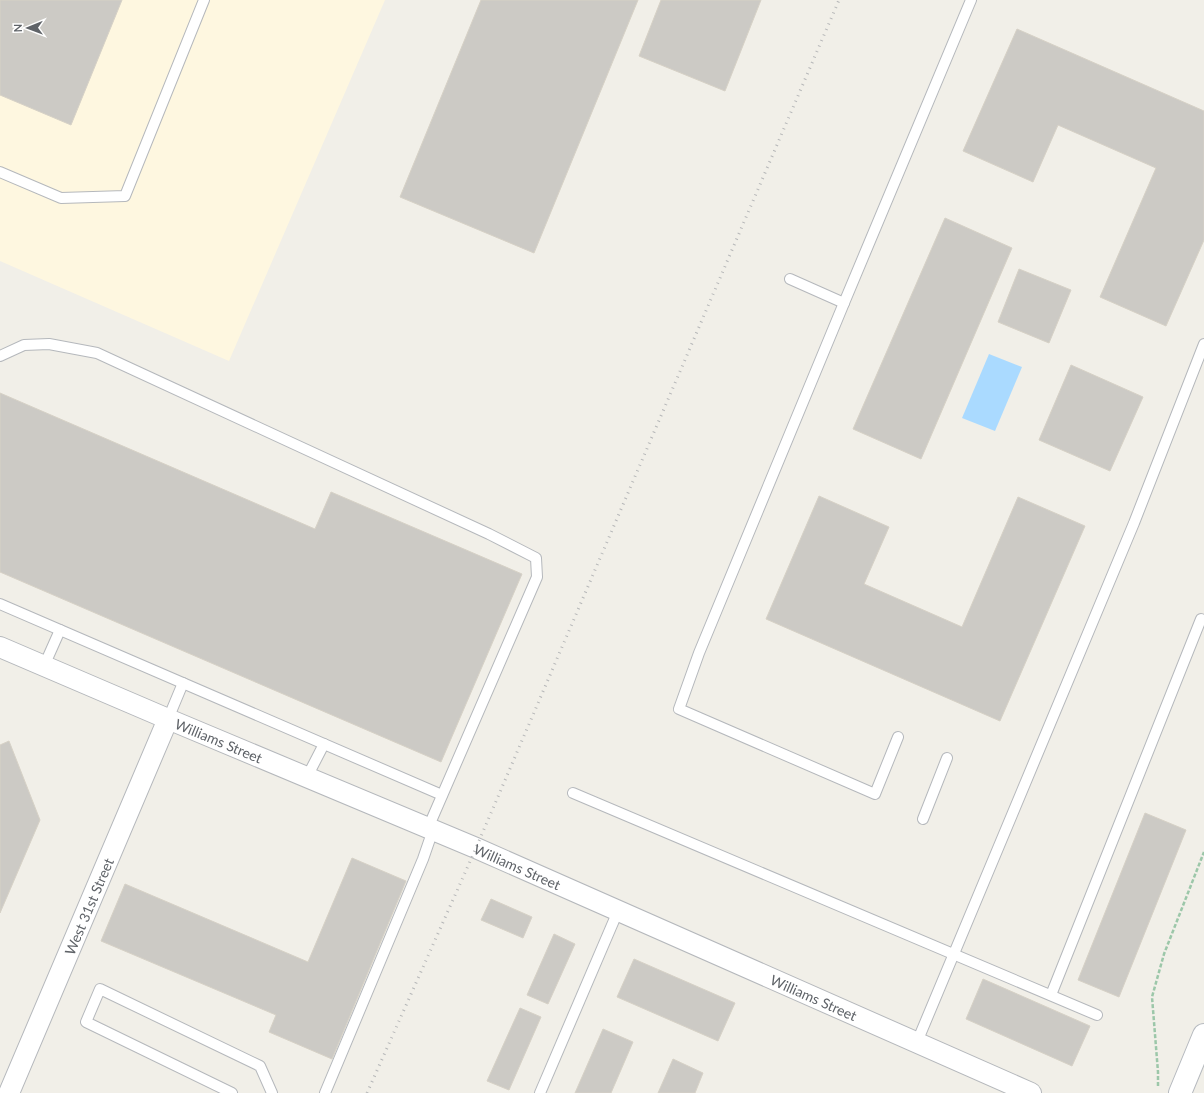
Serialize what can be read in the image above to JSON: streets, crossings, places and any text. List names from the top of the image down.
{
  "streets": {
    "street": ["Williams Street", "West 31st Street"]
  },
  "crossings": [
    ["Williams Street", "West 31st Street"]
  ],
  "north": "left"
}
